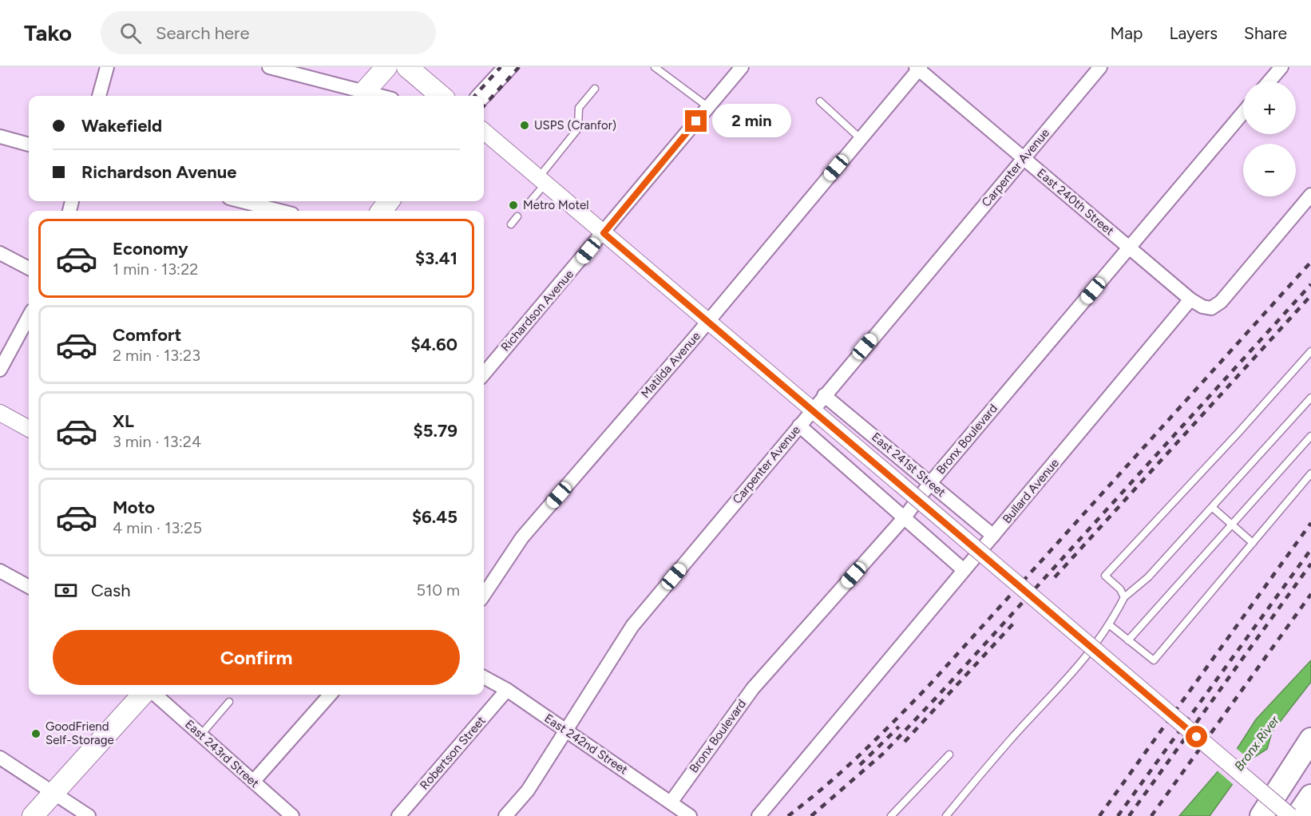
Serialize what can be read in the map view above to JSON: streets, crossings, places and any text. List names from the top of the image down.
{
  "streets": {
    "street": [
      "Carpenter Avenue",
      "East 240th Street",
      "Richardson Avenue",
      "Matilda Avenue",
      "Bronx Boulevard",
      "East 241st Street",
      "Bullard Avenue",
      "East 242nd Street",
      "Robertson Street",
      "East 243rd Street"
    ]
  },
  "crossings": [
    ["Carpenter Avenue", "East 240th Street"],
    ["Carpenter Avenue", "East 241st Street"],
    ["Carpenter Avenue", "East 242nd Street"],
    ["East 240th Street", "Matilda Avenue"],
    ["East 240th Street", "Bronx Boulevard"],
    ["East 240th Street", "Bullard Avenue"],
    ["Richardson Avenue", "East 241st Street"],
    ["Matilda Avenue", "East 241st Street"],
    ["Bronx Boulevard", "East 241st Street"],
    ["Bronx Boulevard", "East 242nd Street"],
    ["East 241st Street", "Bullard Avenue"],
    ["East 242nd Street", "Robertson Street"]
  ],
  "water": ["Bronx River"],
  "places": ["USPS (Cranfor)", "Metro Motel", "GoodFriend Self-Storage"],
  "page": {
    "header": "Tako",
    "search": "Search here",
    "nav": ["Map", "Layers", "Share"],
    "map_buttons": ["+", "−"],
    "banner": ["Wakefield", "Richardson Avenue"],
    "bubble": "2 min",
    "list": [
      {
        "name": "Economy",
        "note": "1 min · 13:22",
        "value": "$3.41"
      },
      {
        "name": "Comfort",
        "note": "2 min · 13:23",
        "value": "$4.60"
      },
      {
        "name": "XL",
        "note": "3 min · 13:24",
        "value": "$5.79"
      },
      {
        "name": "Moto",
        "note": "4 min · 13:25",
        "value": "$6.45"
      }
    ],
    "pay": ["Cash", "510 m"],
    "buttons": "Confirm"
  }
}
